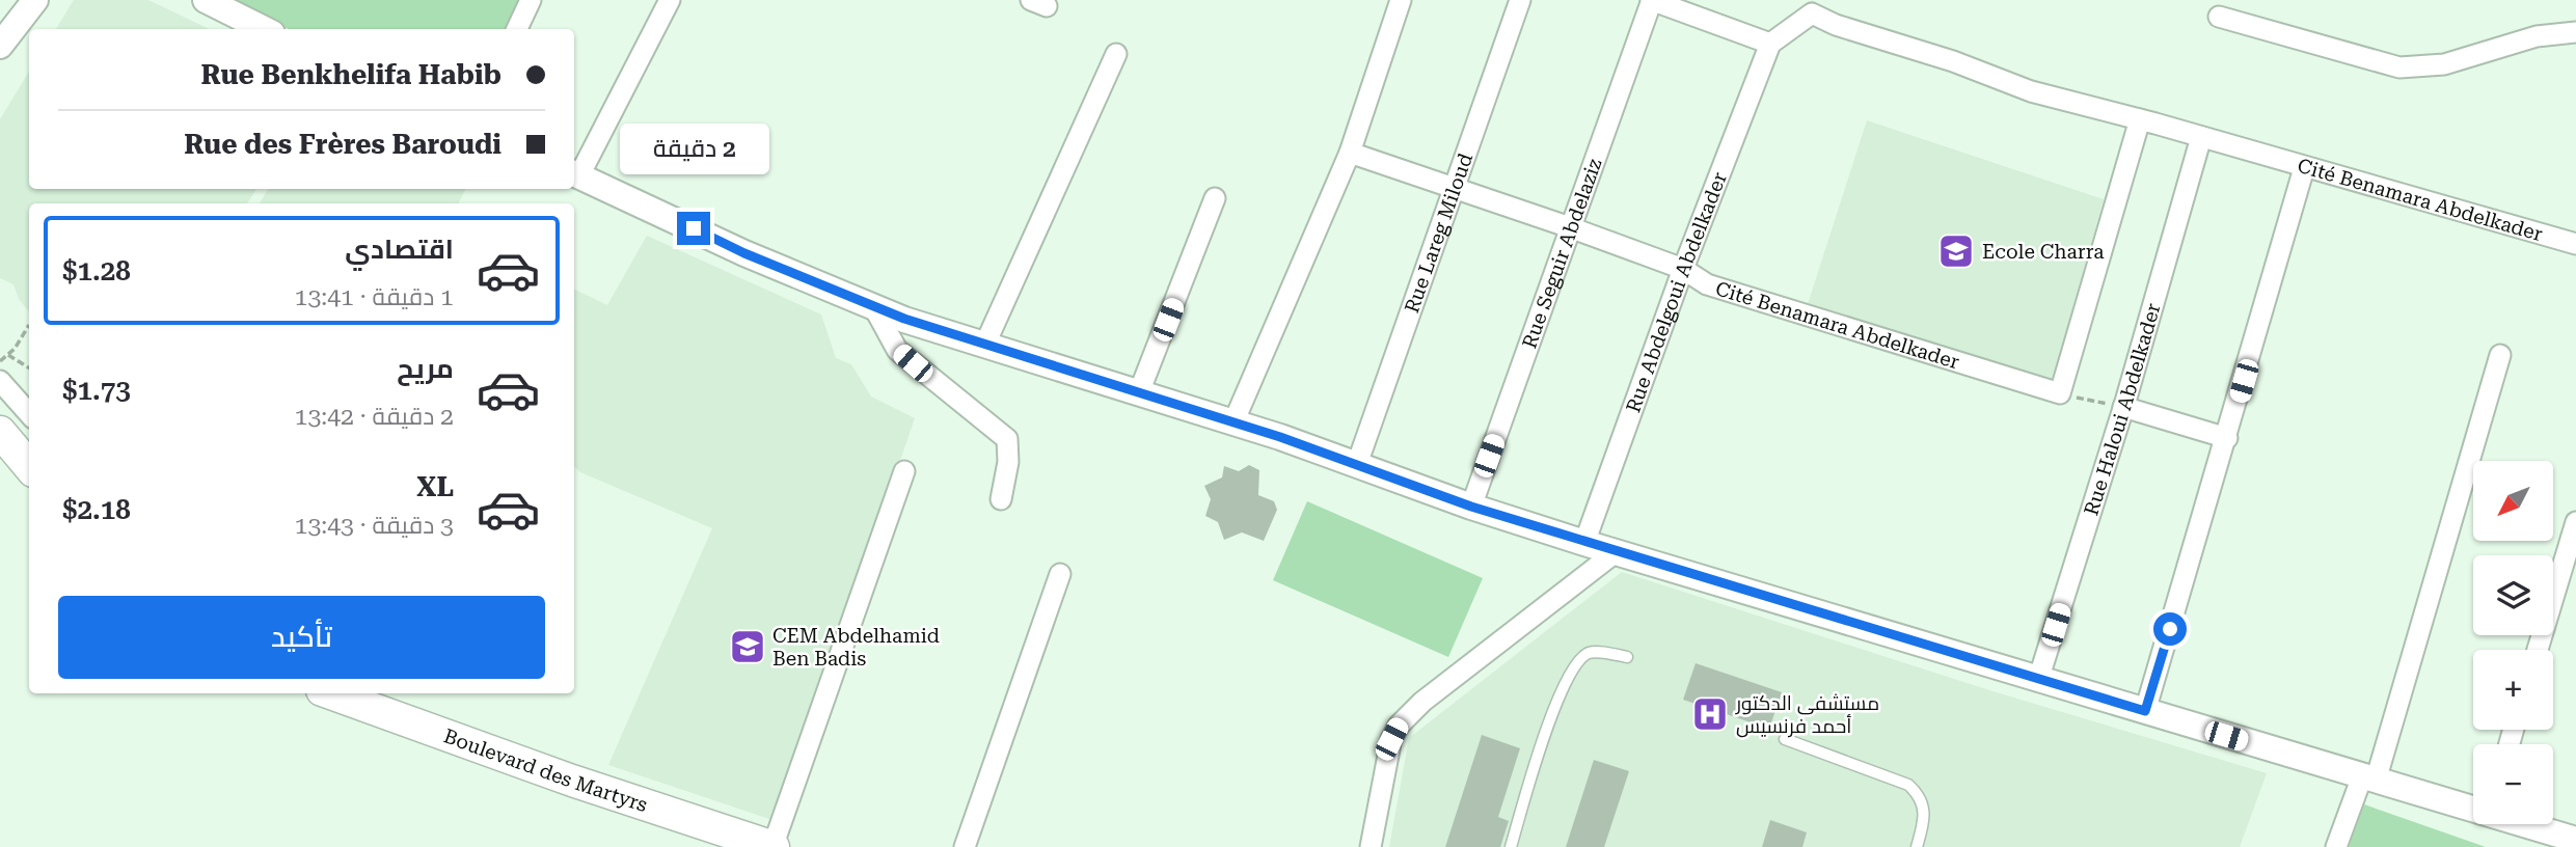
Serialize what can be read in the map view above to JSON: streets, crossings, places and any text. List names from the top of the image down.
{
  "streets": {
    "main road": ["Boulevard des Martyrs"],
    "street": [
      "Cité Benamara Abdelkader",
      "Rue Lareg Miloud",
      "Rue Seguir Abdelaziz",
      "Rue Abdelgoui Abdelkader",
      "Rue Haloui Abdelkader"
    ]
  },
  "crossings": [
    ["Cité Benamara Abdelkader", "Rue Lareg Miloud"],
    ["Cité Benamara Abdelkader", "Rue Seguir Abdelaziz"],
    ["Cité Benamara Abdelkader", "Rue Abdelgoui Abdelkader"],
    ["Cité Benamara Abdelkader", "Rue Haloui Abdelkader"]
  ],
  "places": {
    "school or university": ["Ecole Charra", "CEM Abdelhamid Ben Badis"],
    "hospital": ["مستشفى الدكتور أحمد فرنسيس"]
  },
  "north": "bottom left",
  "page": {
    "banner": ["Rue Benkhelifa Habib", "Rue des Frères Baroudi"],
    "bubble": "2 دقيقة",
    "list": [
      {
        "name": "اقتصادي",
        "note": "1 دقيقة · 13:41",
        "value": "$1.28"
      },
      {
        "name": "مريح",
        "note": "2 دقيقة · 13:42",
        "value": "$1.73"
      },
      {
        "name": "XL",
        "note": "3 دقيقة · 13:43",
        "value": "$2.18"
      }
    ],
    "map_buttons": ["+", "−"],
    "buttons": "تأكيد"
  }
}
